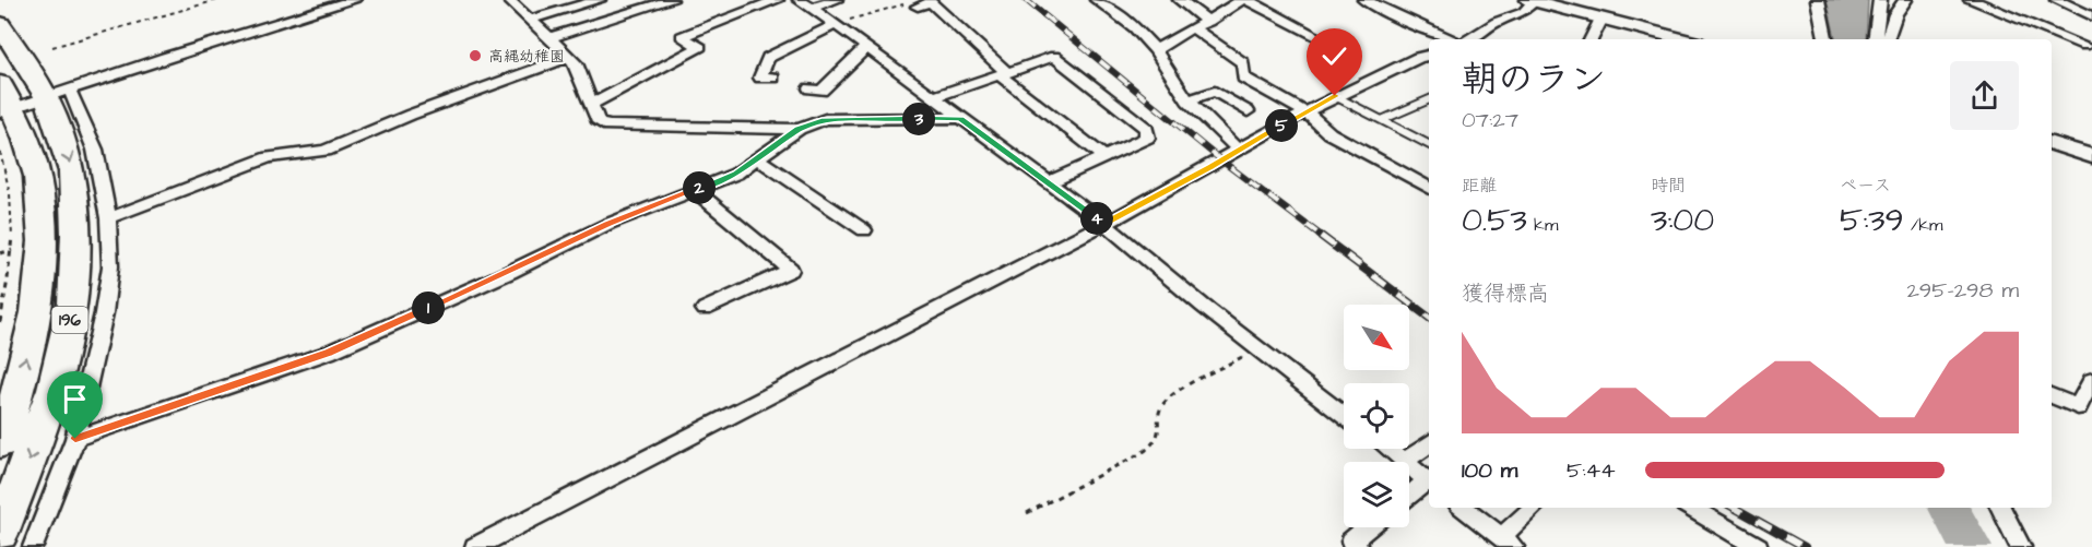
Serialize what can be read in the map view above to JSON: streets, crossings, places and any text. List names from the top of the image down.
{
  "streets": {
    "highway": ["196"]
  },
  "places": ["高縄幼稚園"],
  "north": "bottom right",
  "page": {
    "heading": ["朝のラン", "07:27"],
    "pins": [
      "3",
      "5",
      "2",
      "4",
      "1"
    ],
    "stats": [
      ["距離", "0.53 km"],
      ["時間", "3:00"],
      ["ペース", "5:39 /km"]
    ],
    "chart": ["獲得標高", "295–298 m"],
    "list": [
      {
        "name": "100 m",
        "note": "5:44"
      }
    ]
  }
}
